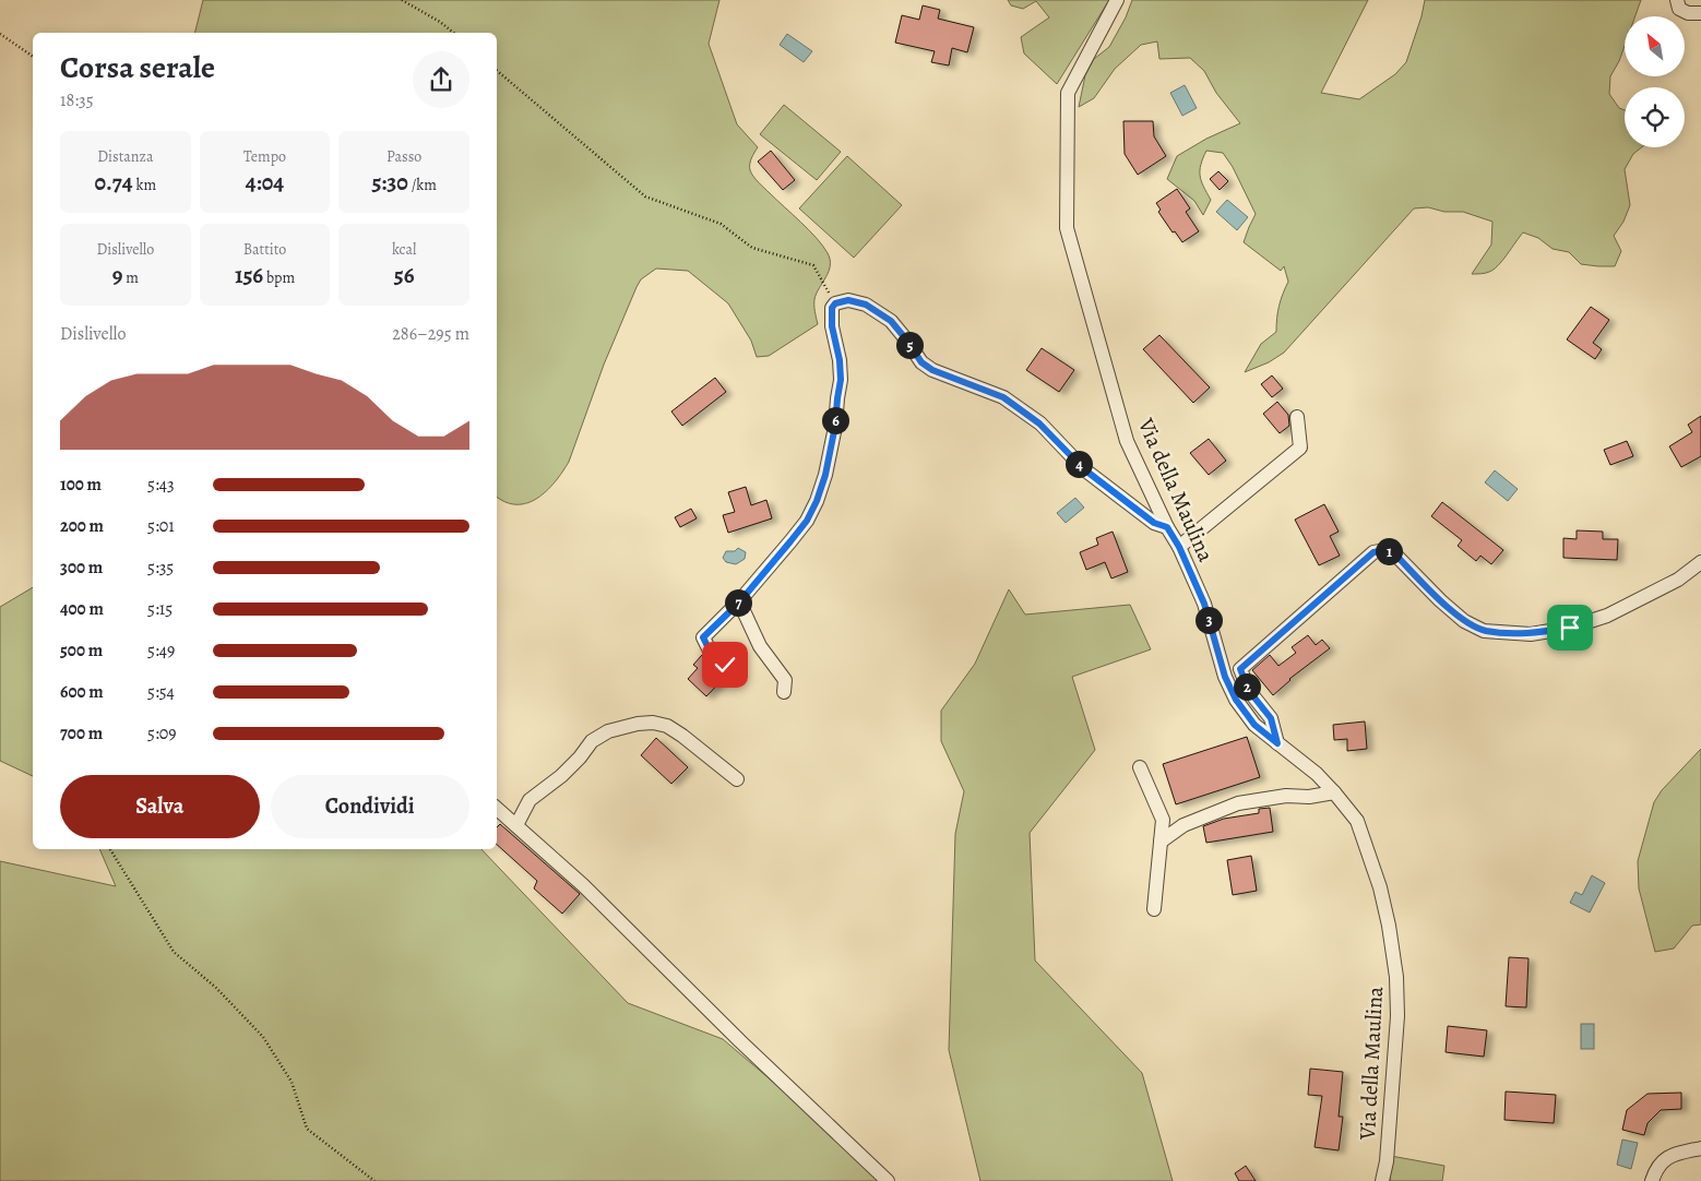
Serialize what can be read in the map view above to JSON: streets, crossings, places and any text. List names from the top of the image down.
{
  "streets": {
    "street": ["Via della Maulina"]
  },
  "north": "top left",
  "page": {
    "heading": ["Corsa serale", "18:35"],
    "stats": [
      ["Distanza", "0.74 km"],
      ["Tempo", "4:04"],
      ["Passo", "5:30 /km"],
      ["Dislivello", "9 m"],
      ["Battito", "156 bpm"],
      ["kcal", "56"]
    ],
    "chart": ["Dislivello", "286–295 m"],
    "pins": [
      "5",
      "6",
      "4",
      "1",
      "7",
      "3",
      "2"
    ],
    "list": [
      {
        "name": "100 m",
        "note": "5:43"
      },
      {
        "name": "200 m",
        "note": "5:01"
      },
      {
        "name": "300 m",
        "note": "5:35"
      },
      {
        "name": "400 m",
        "note": "5:15"
      },
      {
        "name": "500 m",
        "note": "5:49"
      },
      {
        "name": "600 m",
        "note": "5:54"
      },
      {
        "name": "700 m",
        "note": "5:09"
      }
    ],
    "buttons": ["Salva", "Condividi"]
  }
}
